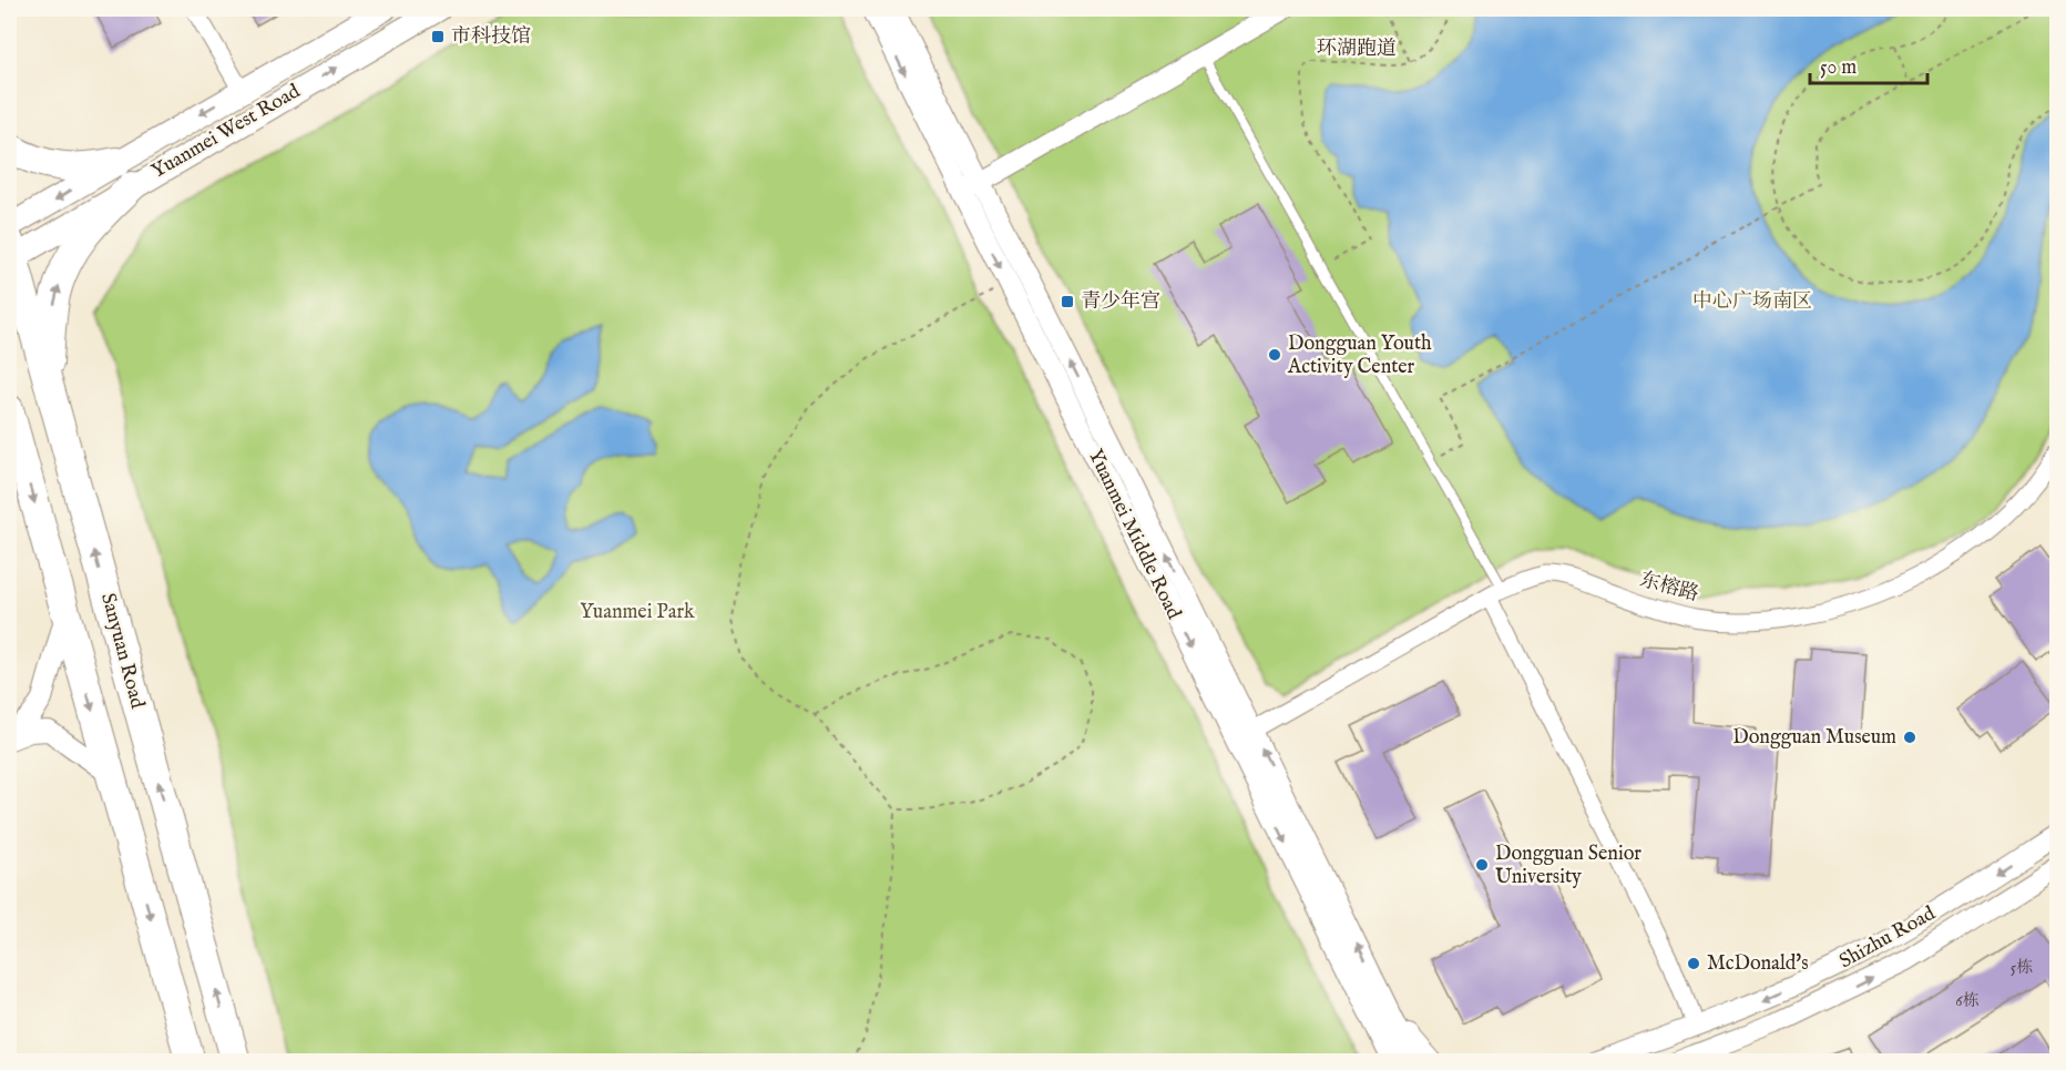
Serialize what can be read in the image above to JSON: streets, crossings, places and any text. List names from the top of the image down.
{
  "streets": {
    "highway": ["Sanyuan Road"],
    "main road": ["Yuanmei West Road"],
    "street": ["Yuanmei Middle Road", "东榕路", "Shizhu Road"],
    "path": ["环湖跑道"]
  },
  "crossings": [
    ["Yuanmei West Road", "Sanyuan Road"],
    ["Yuanmei Middle Road", "东榕路"]
  ],
  "parks": ["中心广场南区", "Yuanmei Park"],
  "places": {
    "transit": ["市科技馆", "青少年宫"],
    "other": [
      "Dongguan Youth Activity Center",
      "Dongguan Museum",
      "Dongguan Senior University",
      "McDonald's"
    ]
  },
  "house_numbers": ["5栋", "6栋"],
  "scale_bar": "50 m"
}
